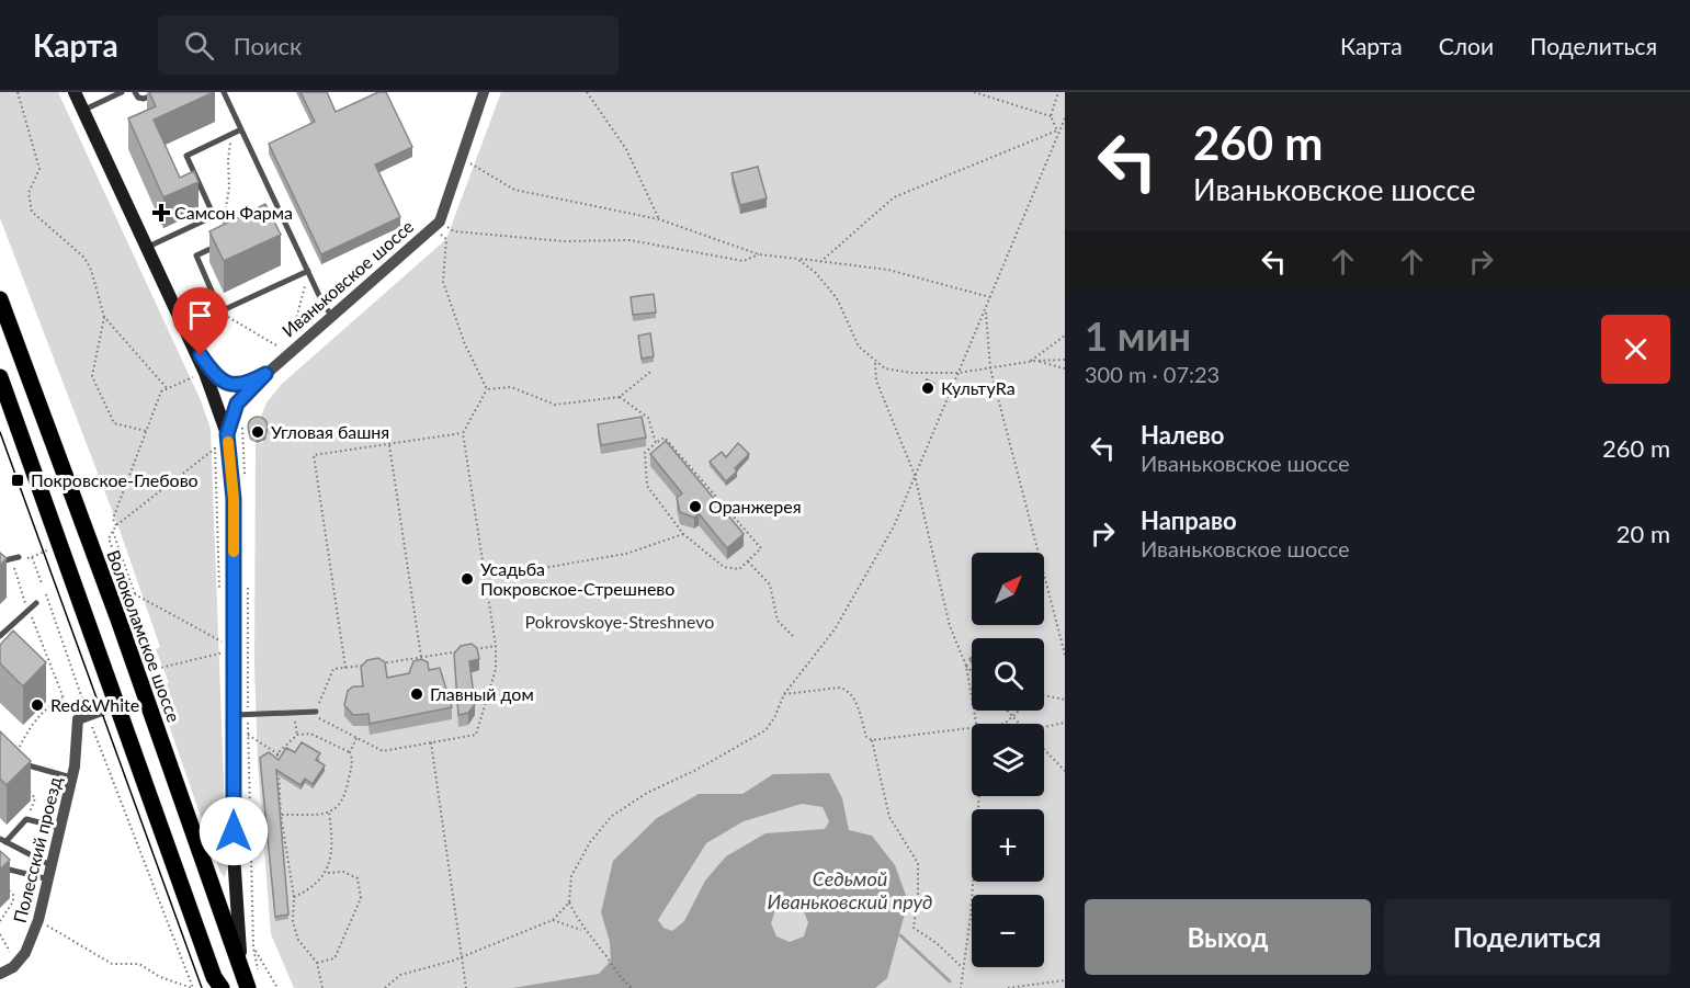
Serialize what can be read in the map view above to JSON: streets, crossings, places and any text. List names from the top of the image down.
{
  "streets": {
    "main road": ["Волоколамское шоссе"],
    "street": ["Иваньковское шоссе", "Полесский проезд"]
  },
  "crossings": [
    ["Иваньковское шоссе", "Волоколамское шоссе"]
  ],
  "water": ["Седьмой Иваньковский пруд"],
  "parks": ["Pokrovskoye-Streshnevo"],
  "places": {
    "health": ["Самсон Фарма"],
    "other": [
      "КультуRа",
      "Угловая башня",
      "Оранжерея",
      "Усадьба Покровское-Стрешнево",
      "Главный дом",
      "Red&White"
    ],
    "transit": ["Покровское-Глебово"]
  },
  "north": "top right",
  "page": {
    "header": "Карта",
    "search": "Поиск",
    "nav": ["Карта", "Слои", "Поделиться"],
    "turn": ["260 m", "Иваньковское шоссе"],
    "heading": ["1 мин", "300 m · 07:23"],
    "list": [
      {
        "name": "Налево",
        "note": "Иваньковское шоссе",
        "value": "260 m"
      },
      {
        "name": "Направо",
        "note": "Иваньковское шоссе",
        "value": "20 m"
      }
    ],
    "map_buttons": ["+", "−"],
    "buttons": ["Выход", "Поделиться"]
  }
}
